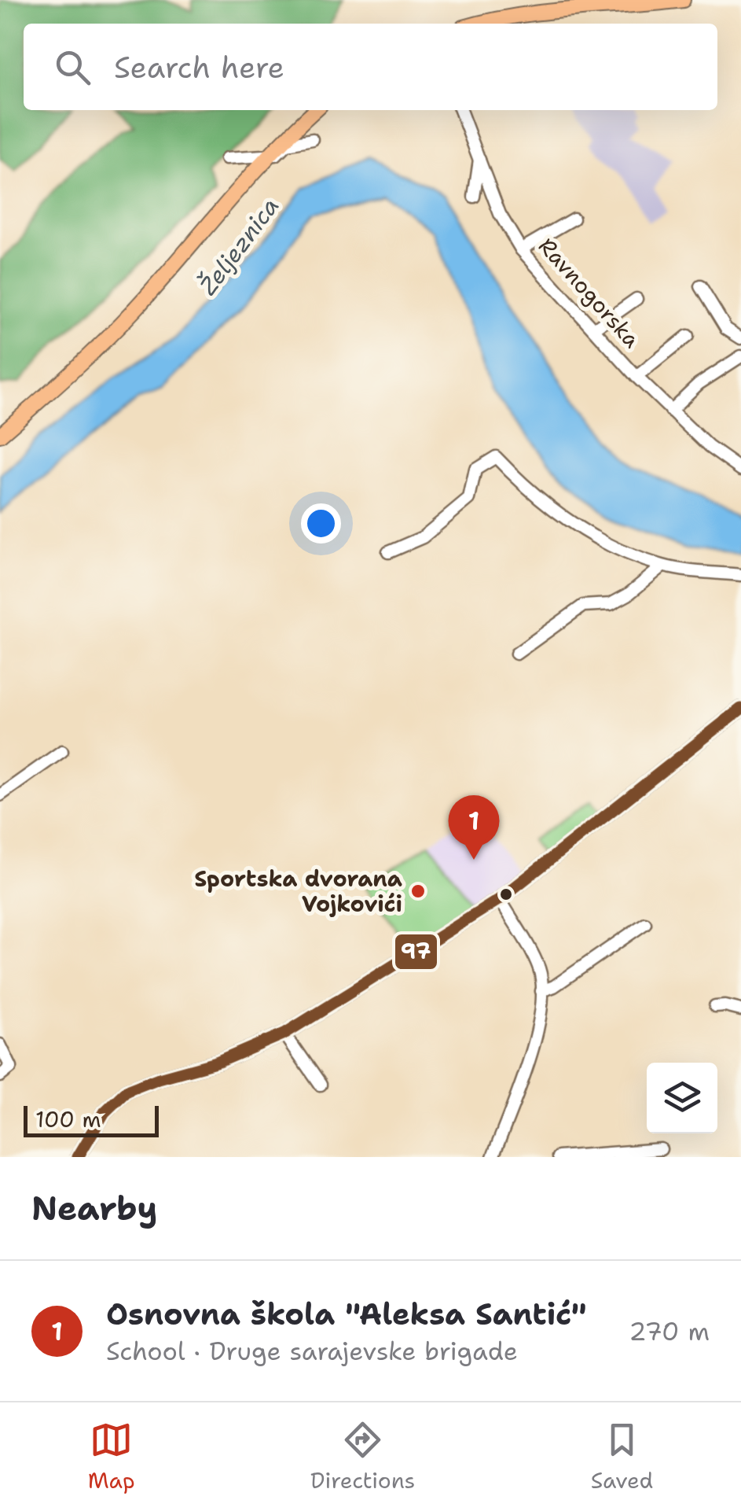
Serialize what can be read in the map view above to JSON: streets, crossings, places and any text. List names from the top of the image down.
{
  "streets": {
    "street": ["Ravnogorska"]
  },
  "water": ["Željeznica"],
  "places": ["Sportska dvorana Vojkovići"],
  "lines": ["transit line 97"],
  "scale_bar": "100 m",
  "page": {
    "search": "Search here",
    "pins": "1",
    "scale": "100 m",
    "heading": "Nearby",
    "list": [
      {
        "mark": "1",
        "name": "Osnovna škola \"Aleksa Santić\"",
        "note": "School · Druge sarajevske brigade",
        "value": "270 m"
      }
    ],
    "nav": ["Map", "Directions", "Saved"]
  }
}
